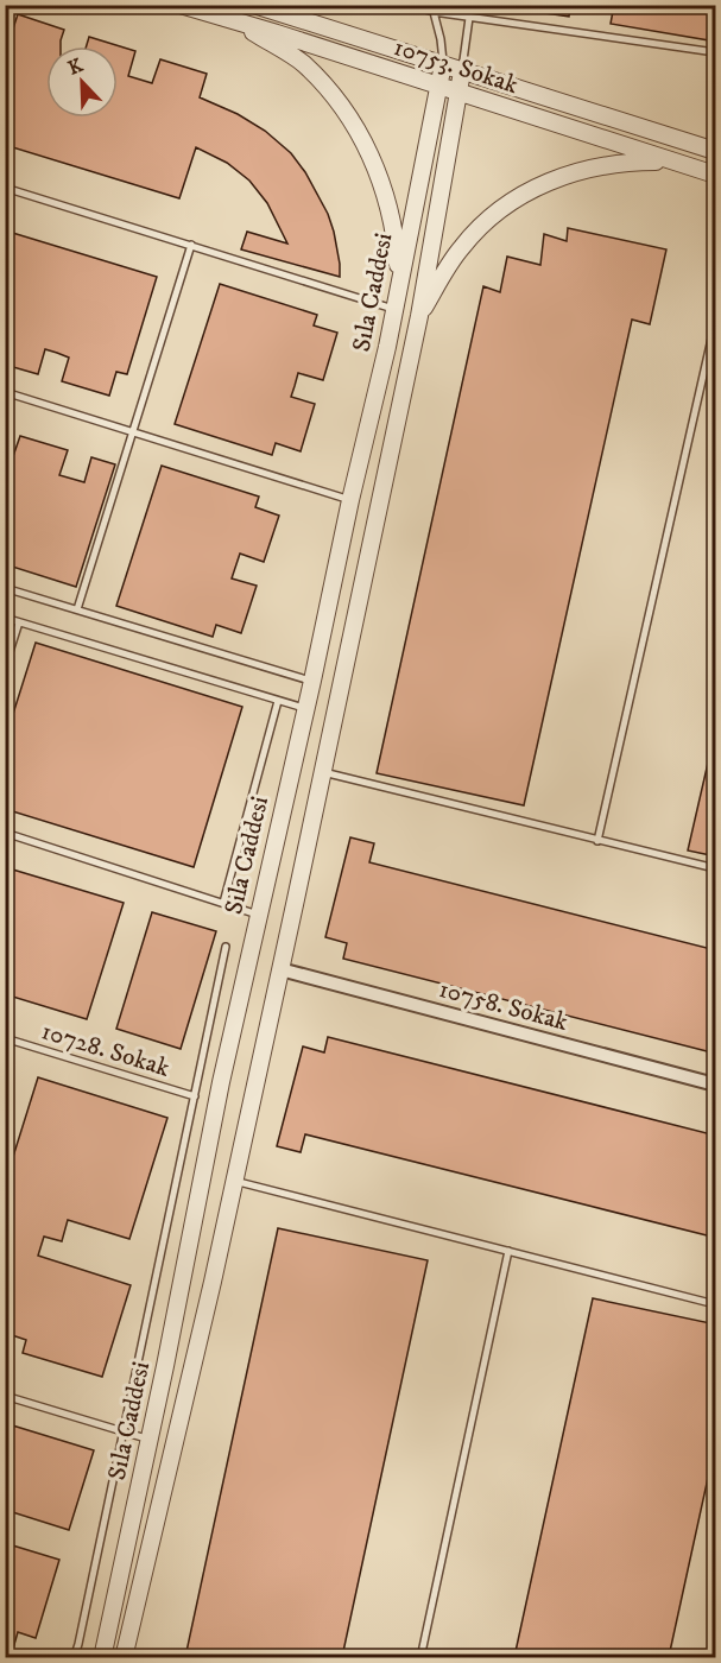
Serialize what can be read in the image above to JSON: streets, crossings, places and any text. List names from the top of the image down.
{
  "streets": {
    "street": ["10753. Sokak", "Sıla Caddesi", "10758. Sokak"],
    "lane": ["10728. Sokak"]
  },
  "crossings": [
    ["10753. Sokak", "Sıla Caddesi"],
    ["Sıla Caddesi", "10758. Sokak"]
  ],
  "north": "top left"
}
